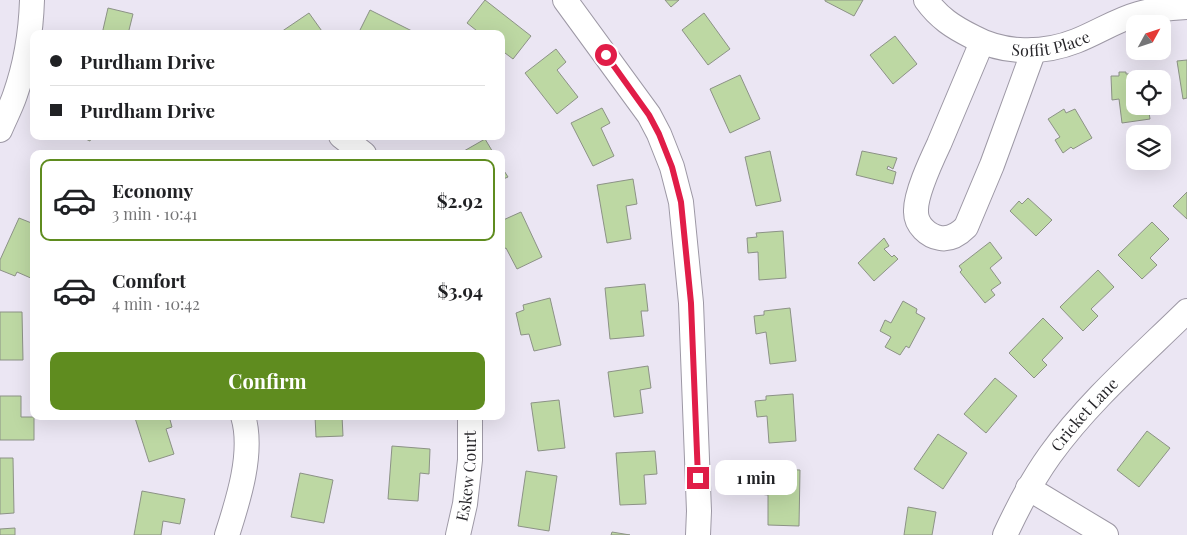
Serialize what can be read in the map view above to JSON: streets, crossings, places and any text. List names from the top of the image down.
{
  "streets": {
    "street": ["Soffit Place", "Cricket Lane", "Eskew Court"]
  },
  "north": "top right",
  "page": {
    "banner": ["Purdham Drive", "Purdham Drive"],
    "list": [
      {
        "name": "Economy",
        "note": "3 min · 10:41",
        "value": "$2.92"
      },
      {
        "name": "Comfort",
        "note": "4 min · 10:42",
        "value": "$3.94"
      }
    ],
    "buttons": "Confirm",
    "bubble": "1 min"
  }
}
